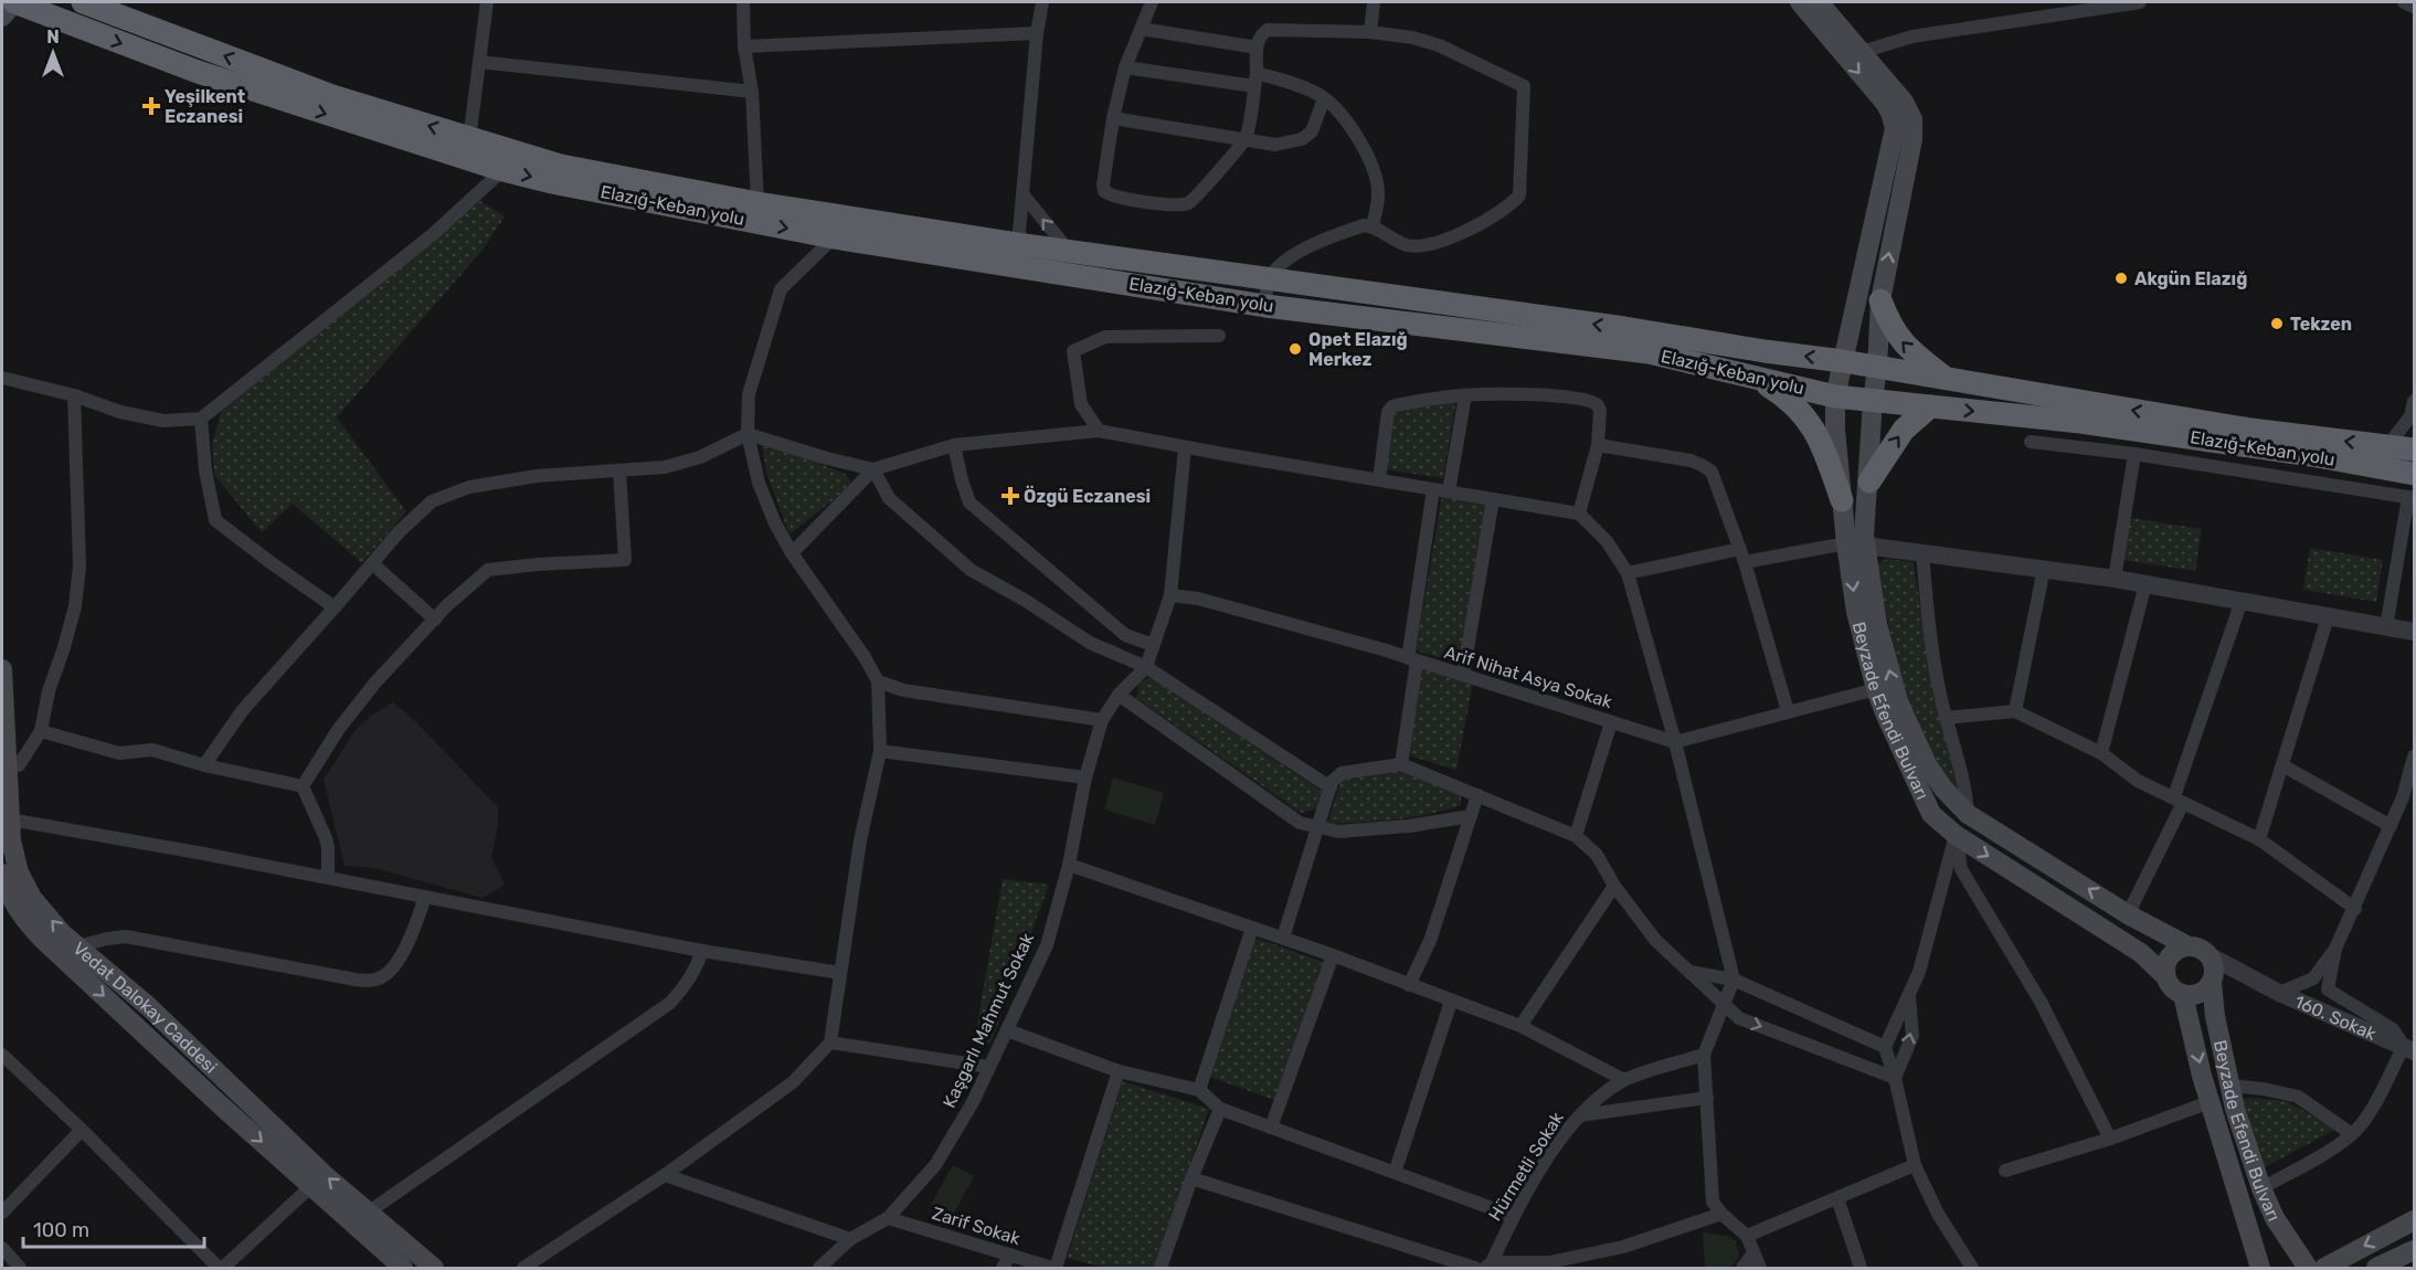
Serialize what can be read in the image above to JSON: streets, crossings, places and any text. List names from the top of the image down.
{
  "streets": {
    "highway": ["Elazığ-Keban yolu"],
    "main road": ["Beyzade Efendi Bulvarı", "Vedat Dalokay Caddesi"],
    "street": [
      "Arif Nihat Asya Sokak",
      "160. Sokak",
      "Kaşgarlı Mahmut Sokak",
      "Hürmetli Sokak",
      "Zarif Sokak"
    ]
  },
  "crossings": [
    ["Elazığ-Keban yolu", "Beyzade Efendi Bulvarı"],
    ["Arif Nihat Asya Sokak", "Kaşgarlı Mahmut Sokak"],
    ["Beyzade Efendi Bulvarı", "160. Sokak"],
    ["Kaşgarlı Mahmut Sokak", "Zarif Sokak"]
  ],
  "places": {
    "health": ["Yeşilkent Eczanesi", "Özgü Eczanesi"],
    "other": ["Akgün Elazığ", "Tekzen", "Opet Elazığ Merkez"]
  },
  "scale_bar": "100 m",
  "north": "top"
}
